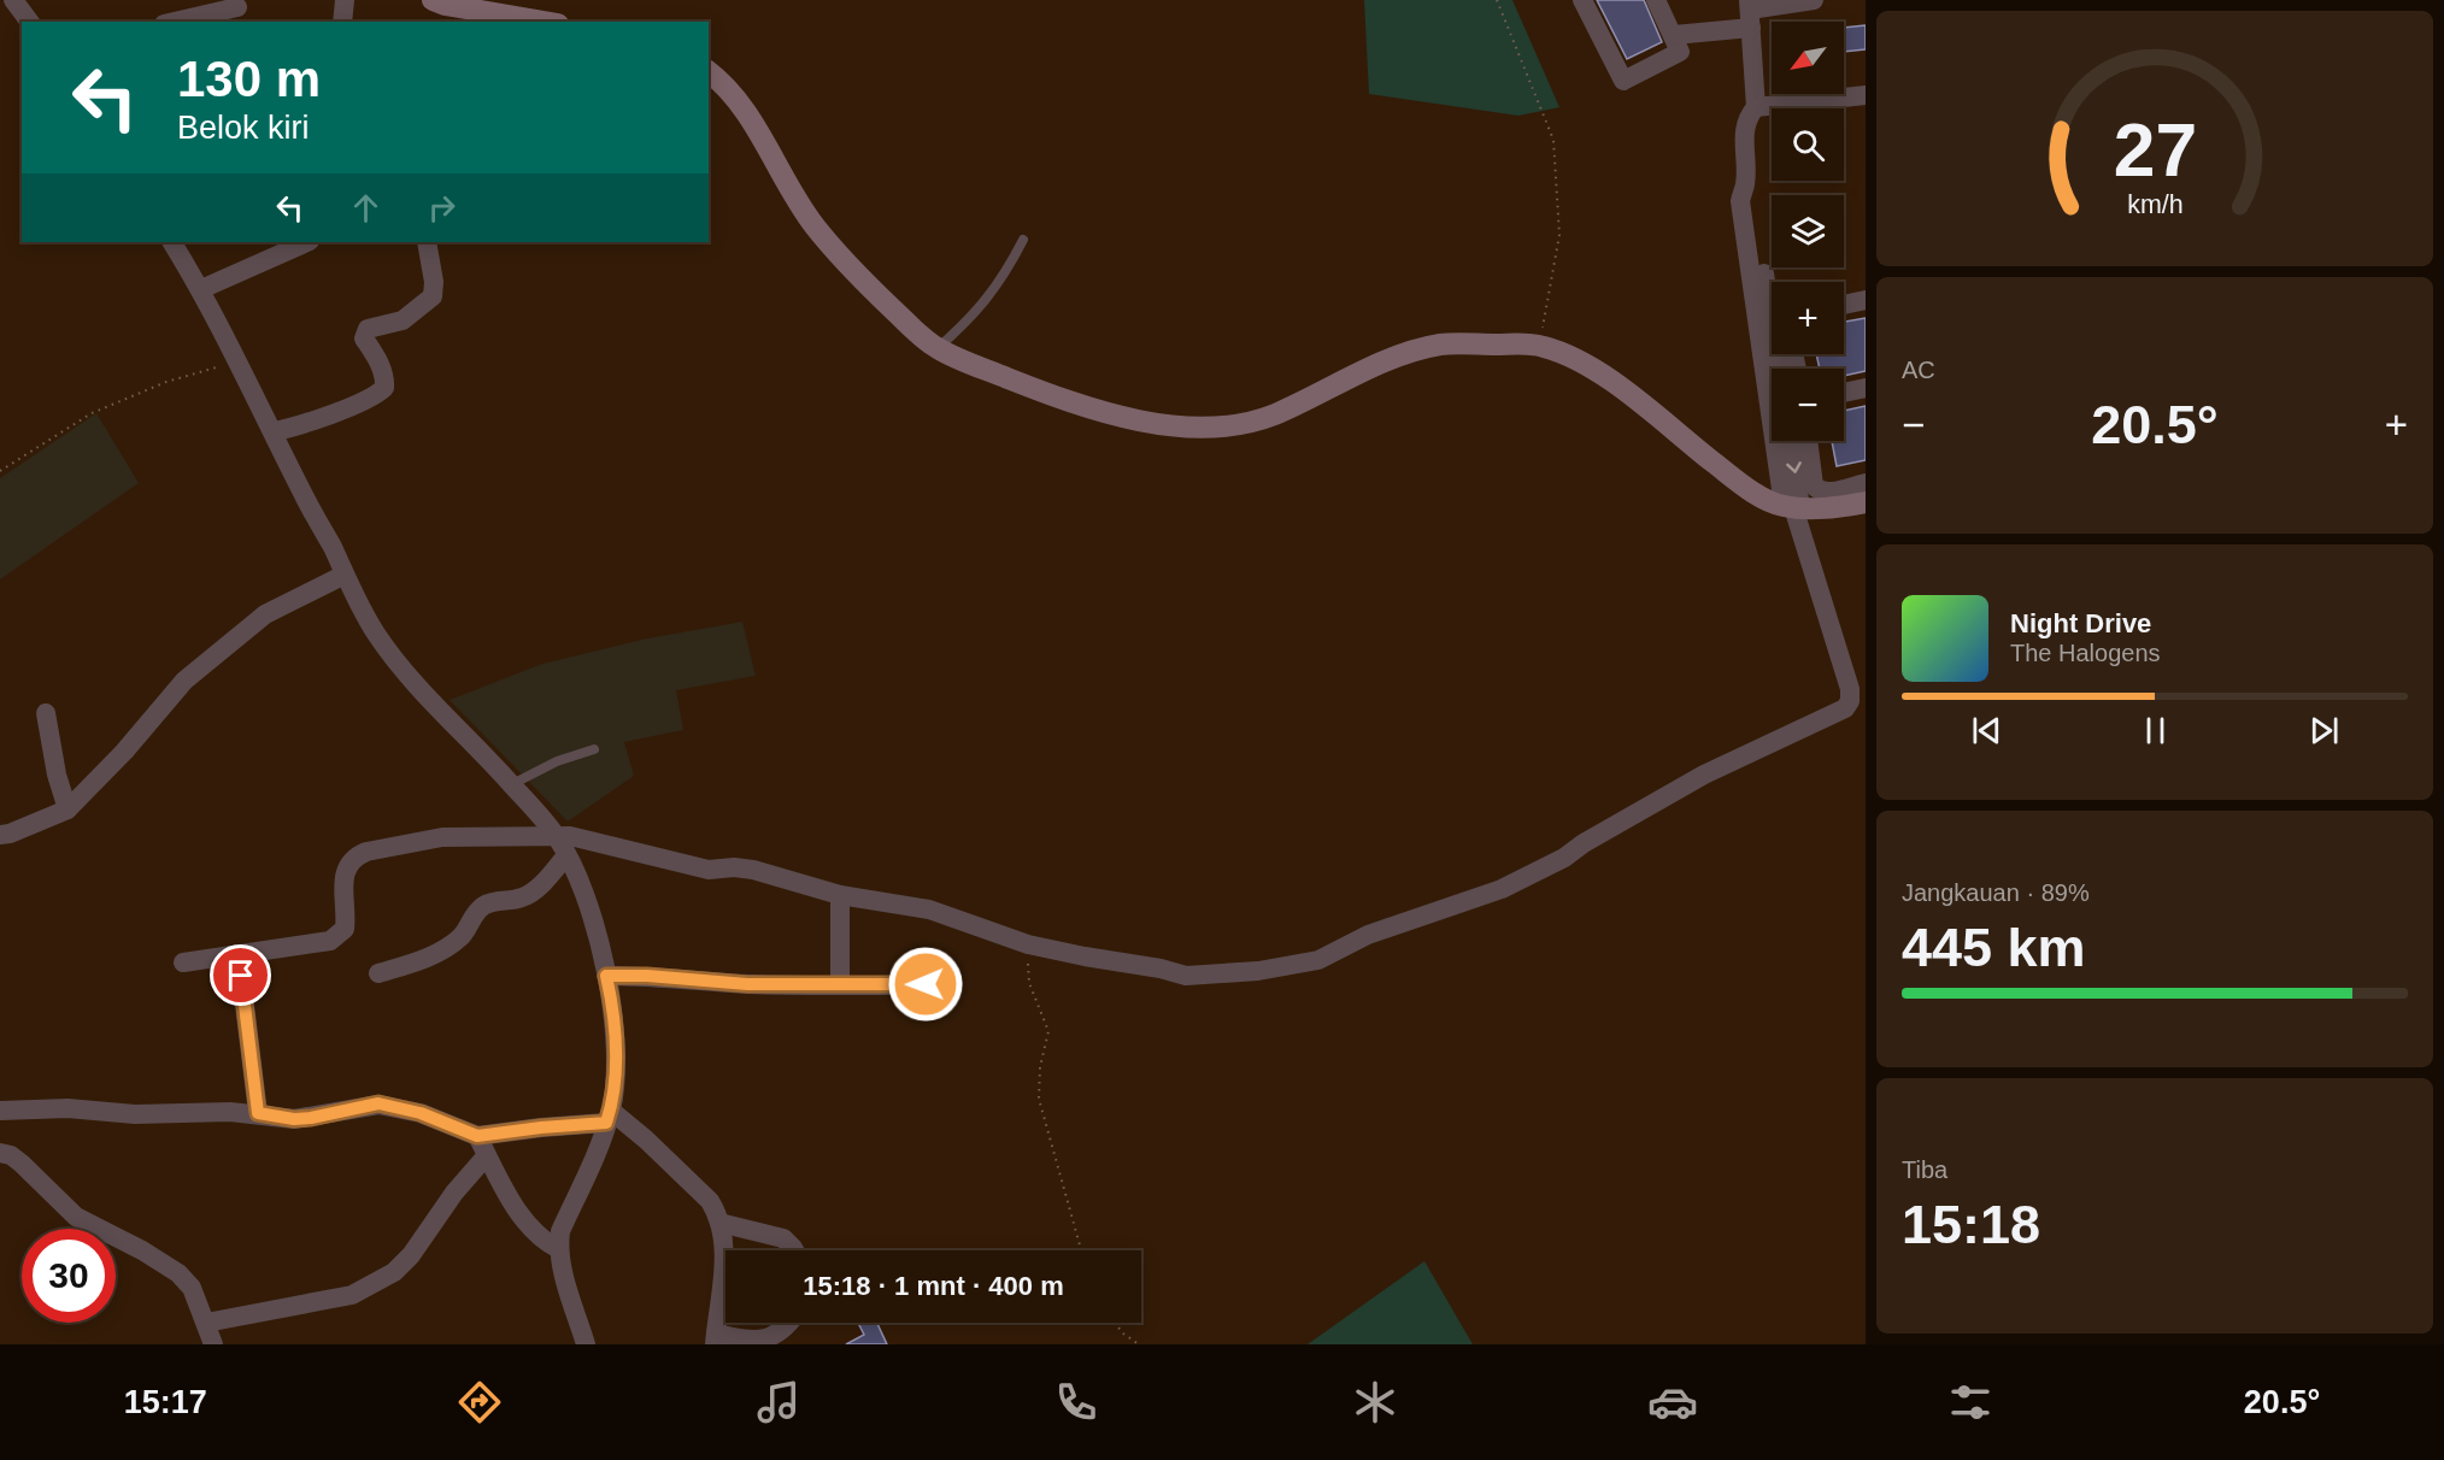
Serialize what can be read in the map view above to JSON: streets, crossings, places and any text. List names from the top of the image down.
{
  "north": "bottom left",
  "page": {
    "map_buttons": ["+", "−"],
    "turn": ["130 m", "Belok kiri"],
    "tile": [
      "AC",
      ["Jangkauan · 89%", "445 km"],
      ["Tiba", "15:18"]
    ],
    "heat": ["−", "20.5°", "+"],
    "song": ["Night Drive", "The Halogens"],
    "limit": "30",
    "trip": "15:18 · 1 mnt · 400 m",
    "tabs": ["15:17", "20.5°"],
    "gauge": ["27", "km/h"]
  }
}
